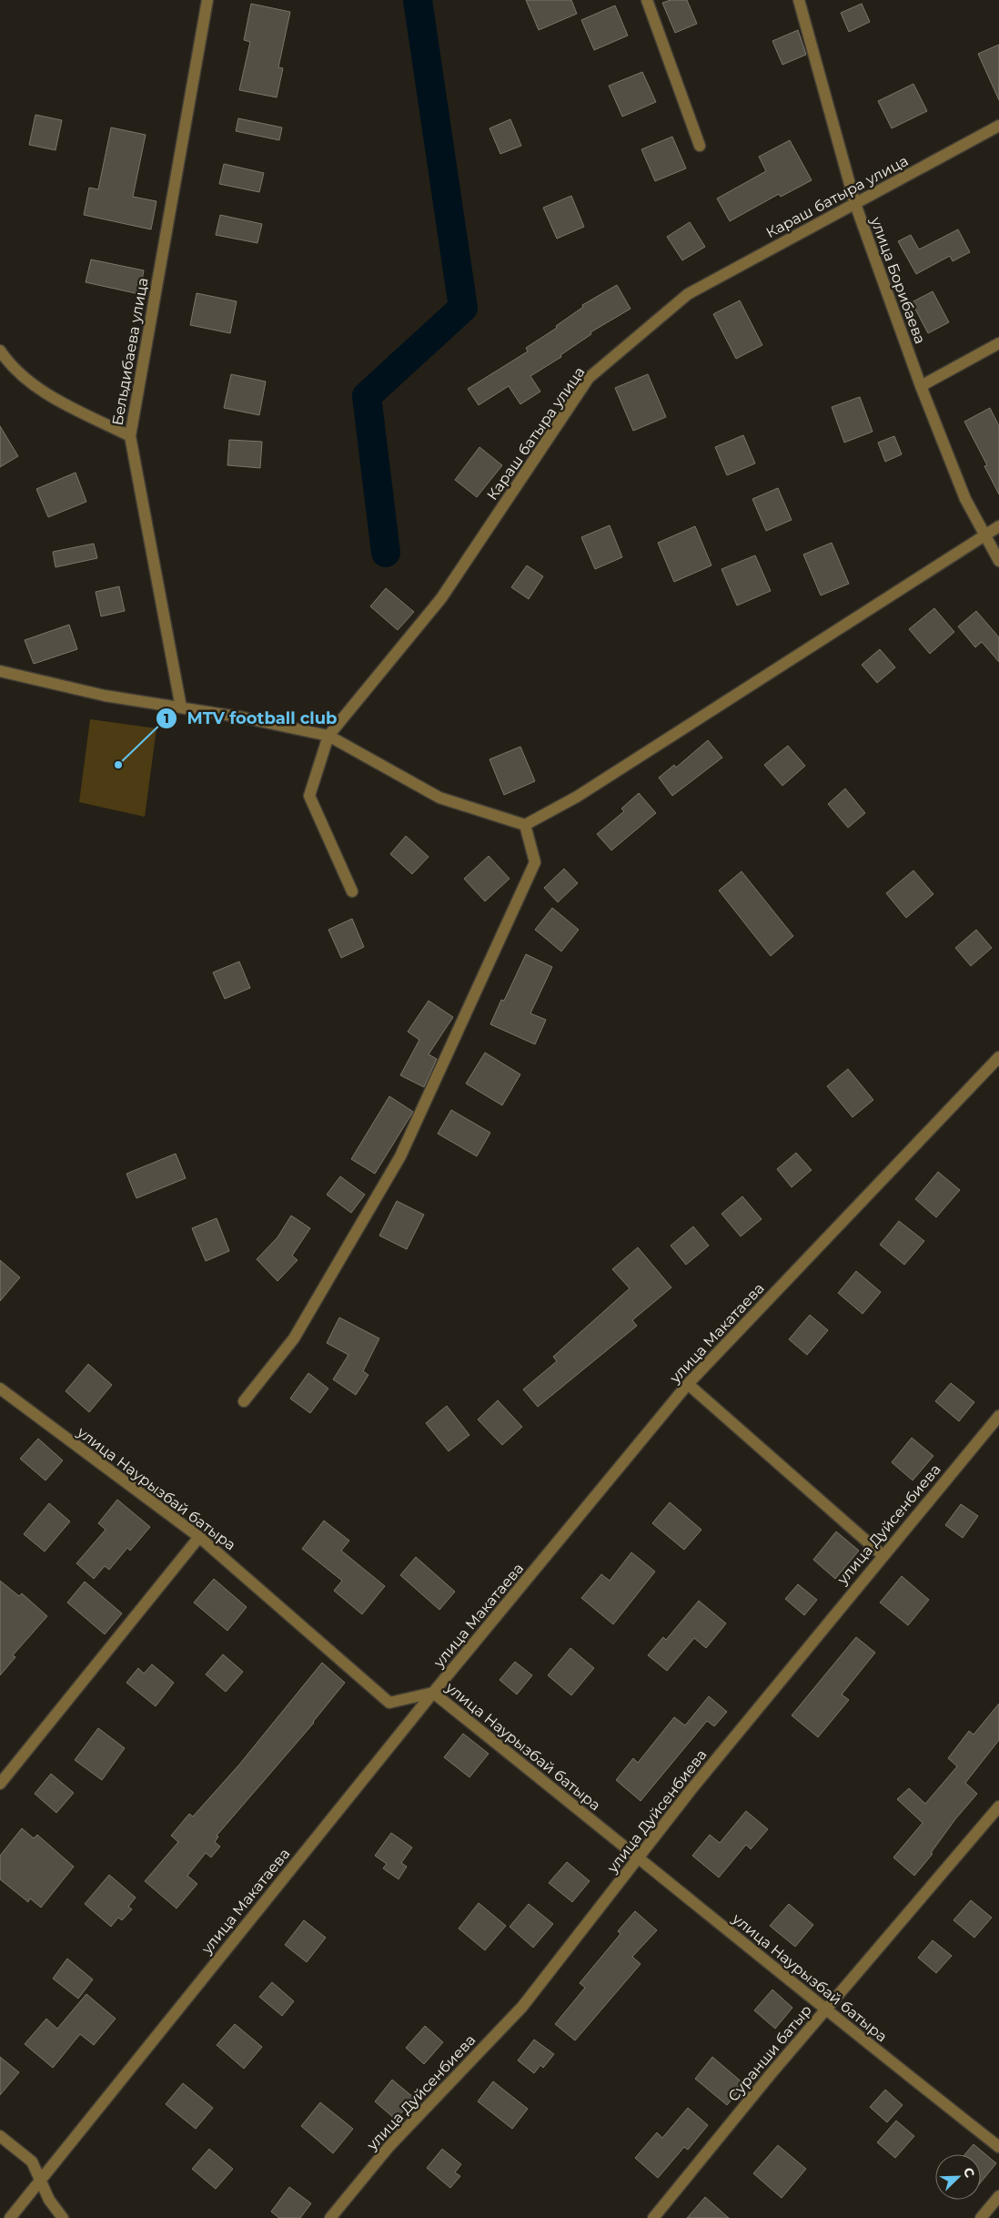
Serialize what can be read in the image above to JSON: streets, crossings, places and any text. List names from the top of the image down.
{
  "streets": {
    "street": [
      "Караш батыра улица",
      "улица Борибаева",
      "Бельдибаева улица",
      "улица Макатаева",
      "улица Наурызбай батыра",
      "улица Дуйсенбиева",
      "Суранши батыр"
    ]
  },
  "crossings": [
    ["Караш батыра улица", "улица Борибаева"],
    ["улица Макатаева", "улица Наурызбай батыра"],
    ["улица Наурызбай батыра", "улица Дуйсенбиева"],
    ["улица Наурызбай батыра", "Суранши батыр"]
  ],
  "places": ["MTV football club"],
  "north": "top right"
}
